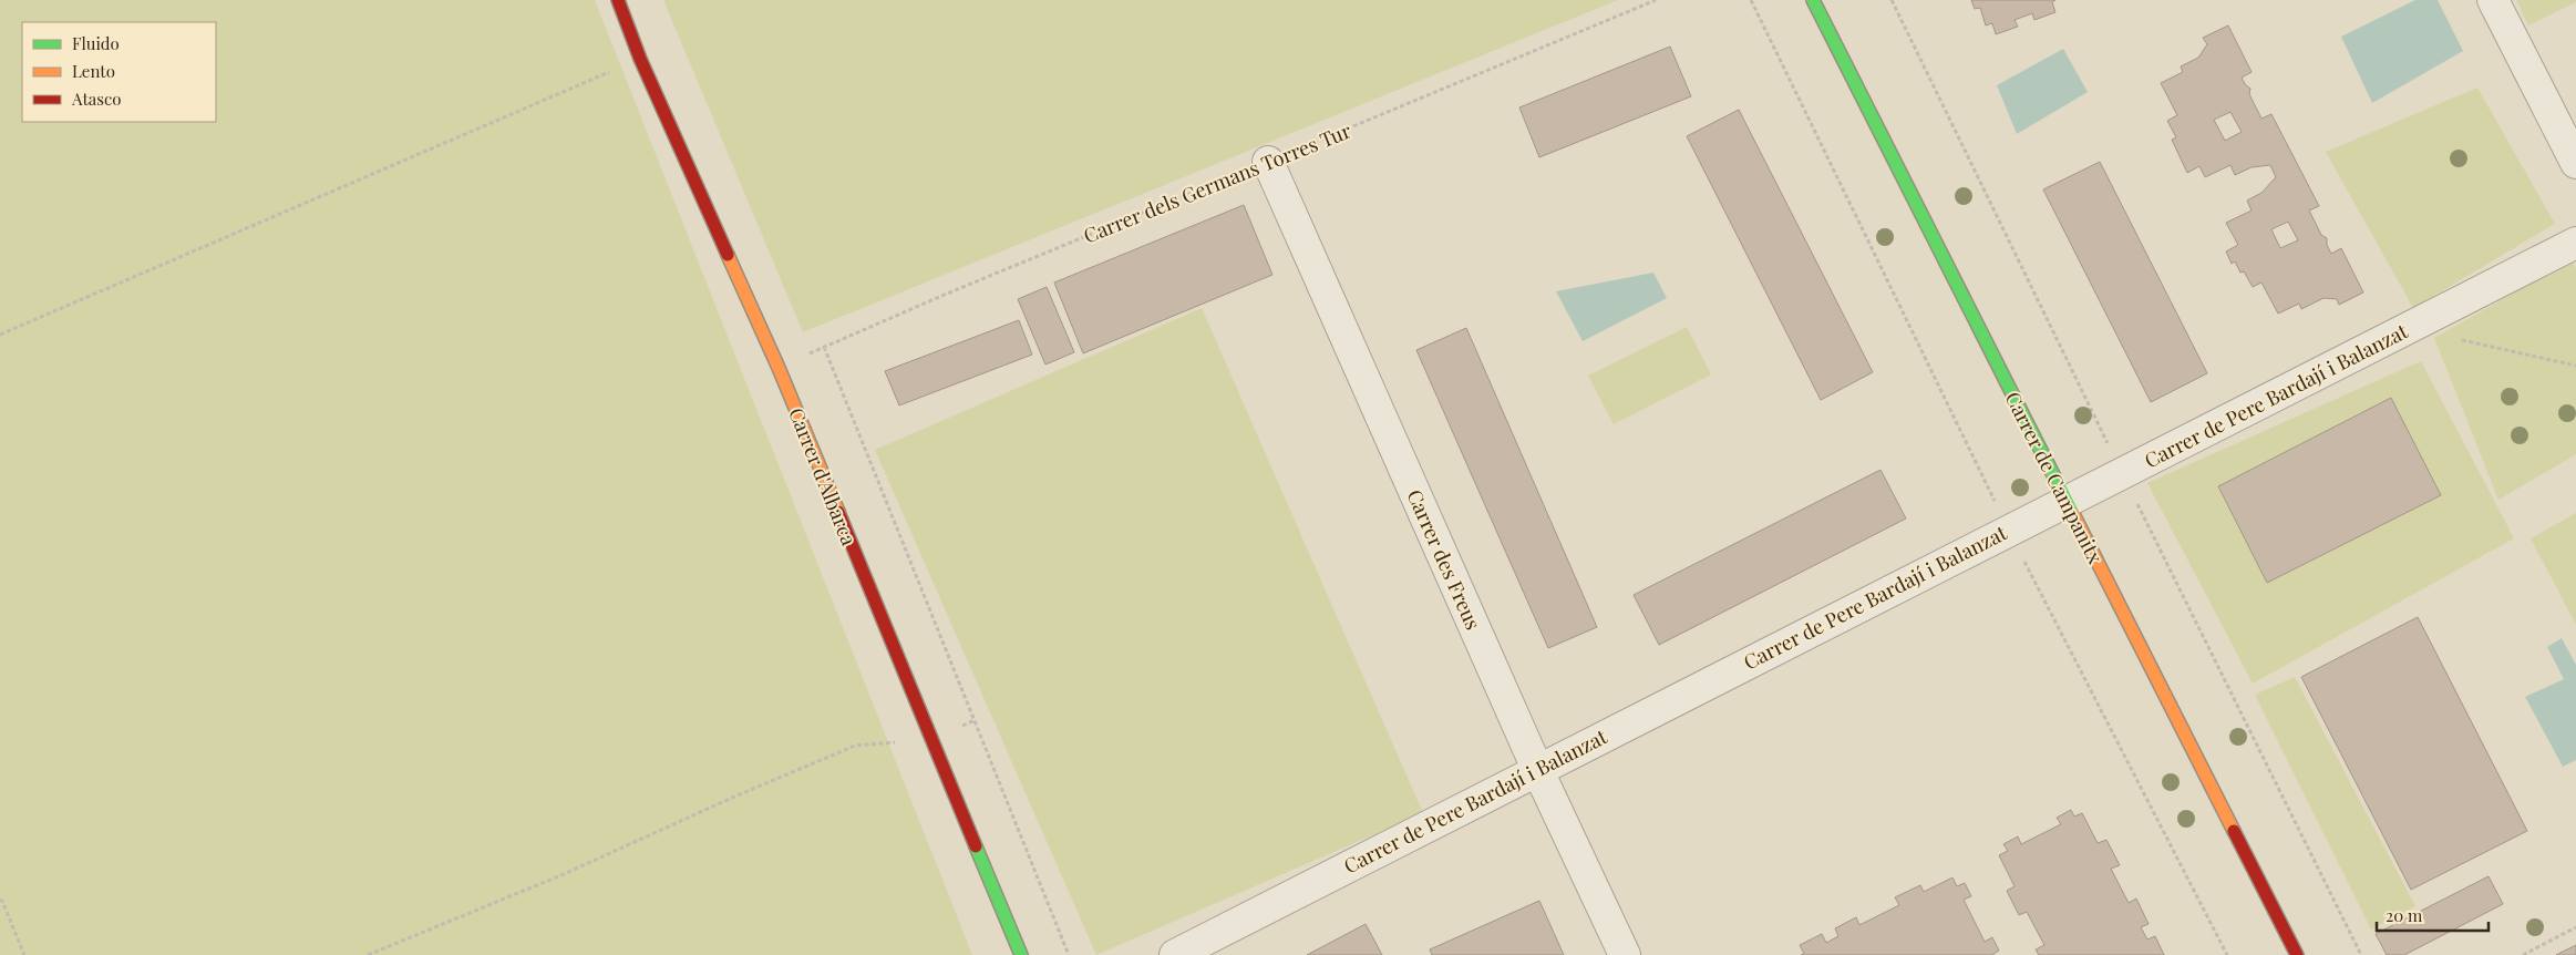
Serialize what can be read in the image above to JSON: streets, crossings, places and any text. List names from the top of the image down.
{
  "streets": {
    "street": [
      "Carrer de Pere Bardají i Balanzat",
      "Carrer d'Albarca",
      "Carrer de Campanitx",
      "Carrer des Freus"
    ],
    "path": ["Carrer dels Germans Torres Tur"]
  },
  "crossings": [
    ["Carrer dels Germans Torres Tur", "Carrer d'Albarca"],
    ["Carrer dels Germans Torres Tur", "Carrer des Freus"],
    ["Carrer de Pere Bardají i Balanzat", "Carrer de Campanitx"],
    ["Carrer de Pere Bardají i Balanzat", "Carrer des Freus"]
  ],
  "legend": ["Fluido", "Lento", "Atasco"],
  "scale_bar": "20 m"
}
